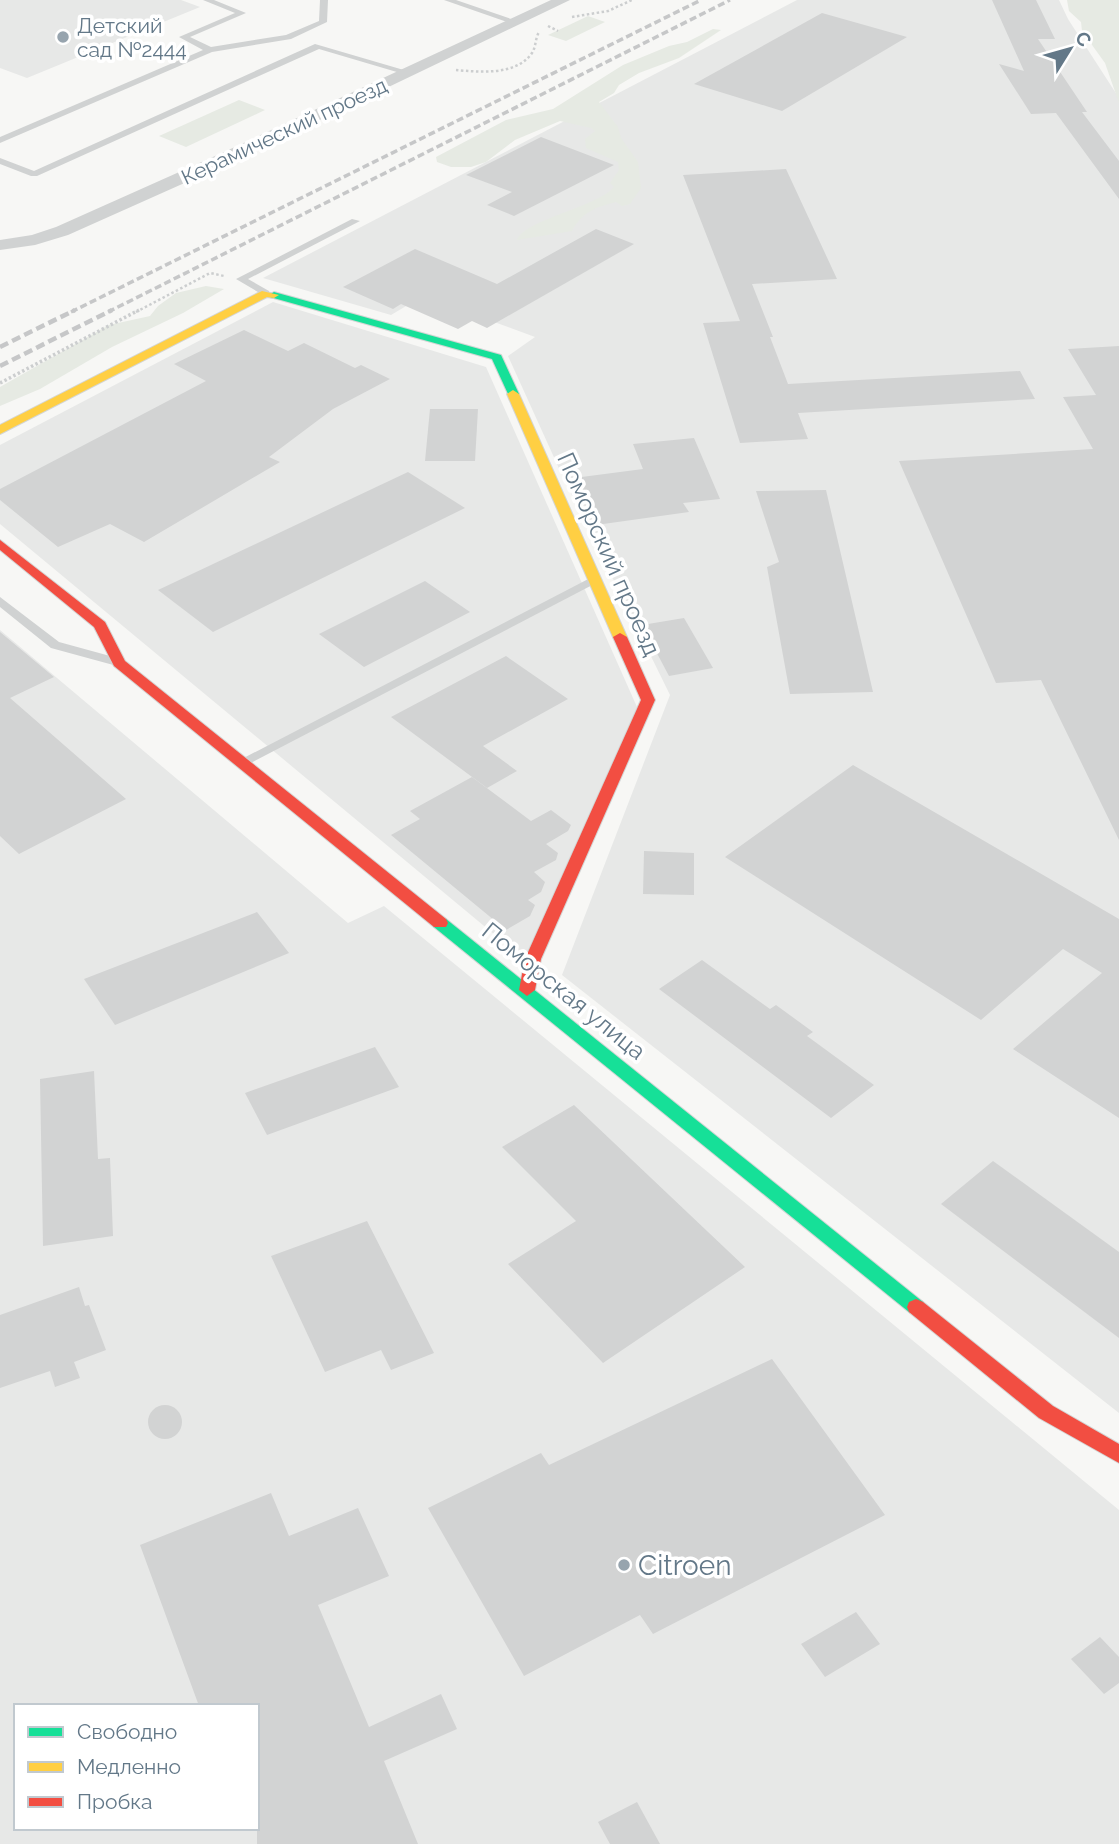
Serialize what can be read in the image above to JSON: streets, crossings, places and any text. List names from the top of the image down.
{
  "streets": {
    "street": ["Керамический проезд", "Поморский проезд", "Поморская улица"]
  },
  "crossings": [
    ["Поморский проезд", "Поморская улица"]
  ],
  "places": ["Детский сад №2444", "Citroen"],
  "legend": ["Свободно", "Медленно", "Пробка"],
  "north": "top right"
}
